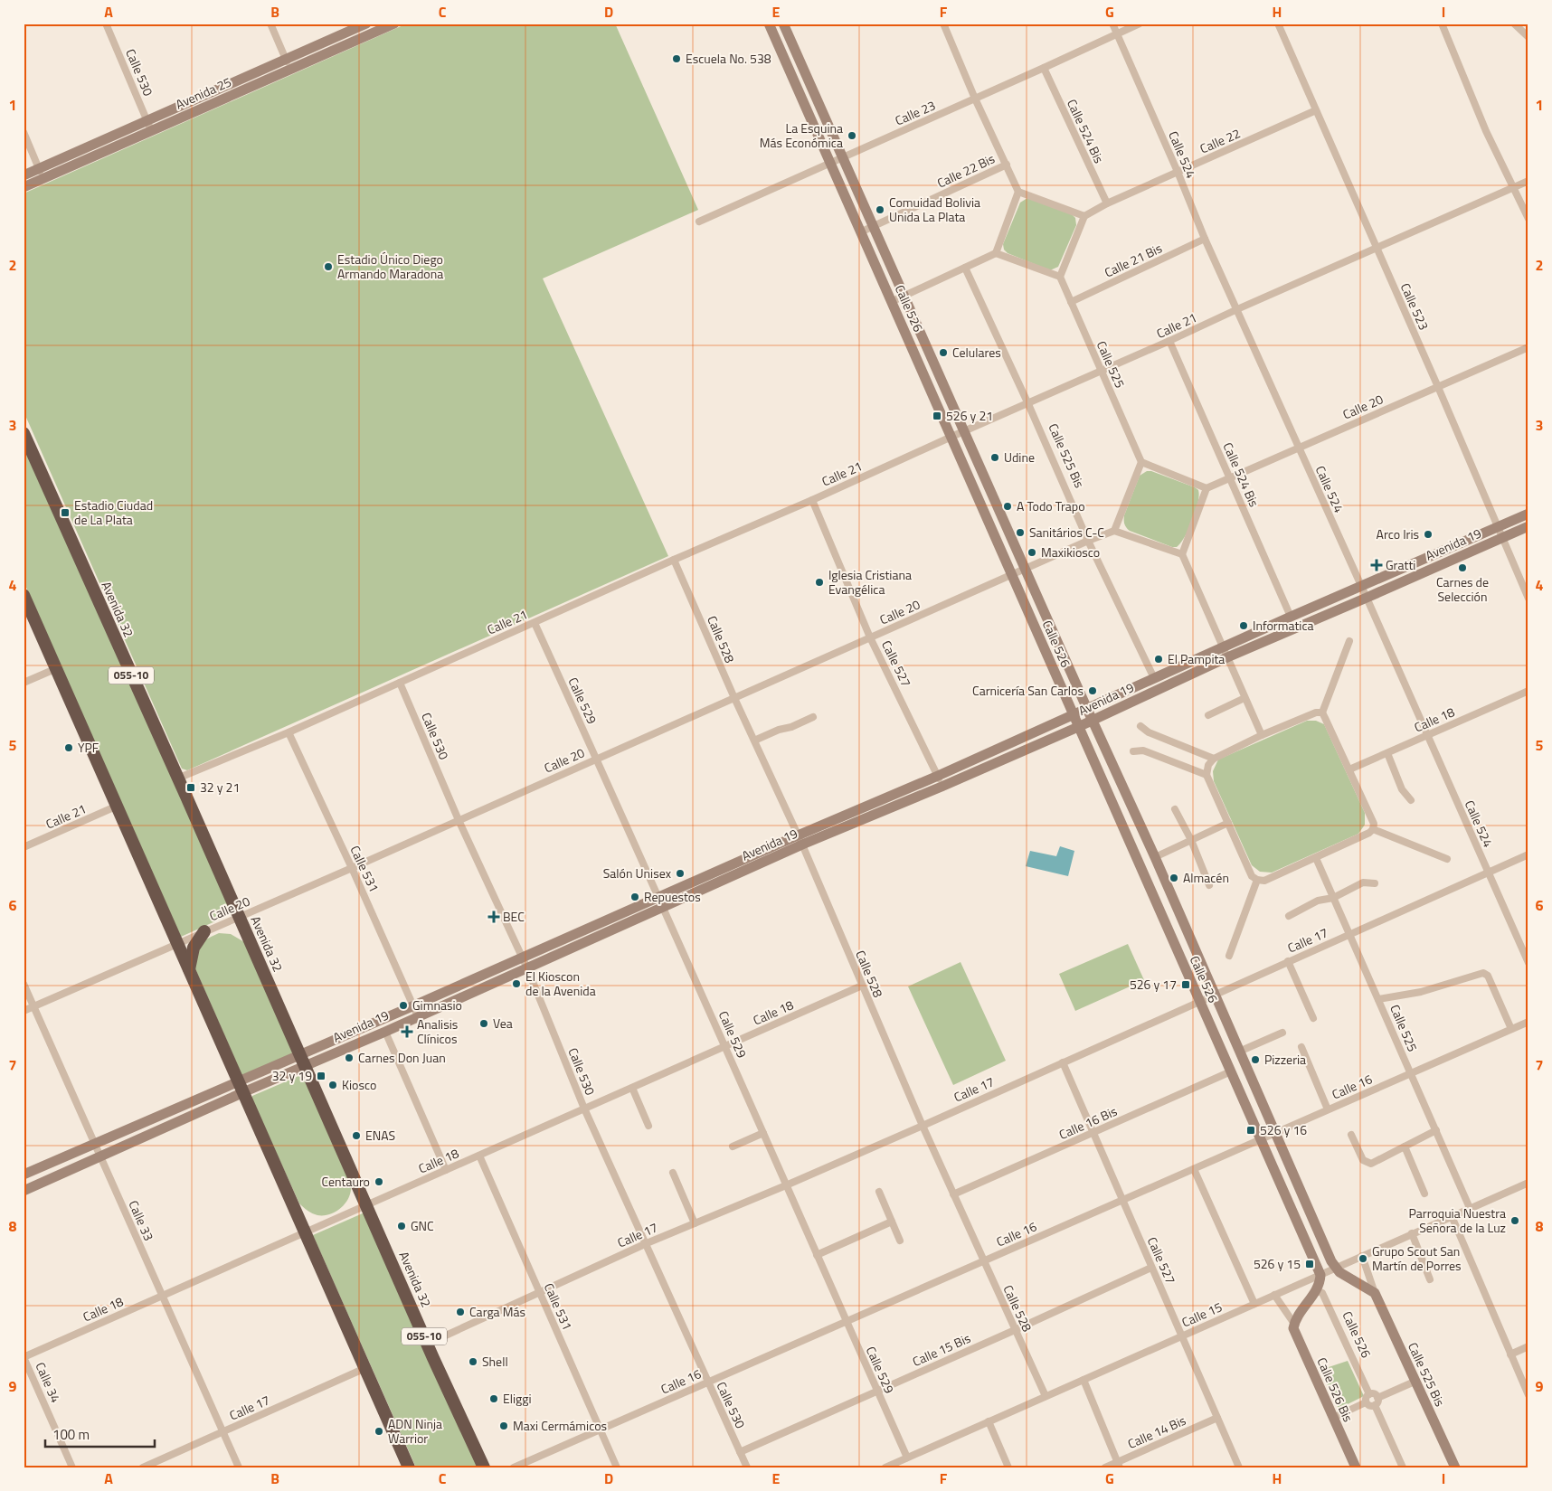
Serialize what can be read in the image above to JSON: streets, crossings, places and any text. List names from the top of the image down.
{
  "streets": {
    "highway": ["Avenida 32", "055-10"],
    "main road": [
      "Avenida 25",
      "Calle 526",
      "Calle 525 Bis",
      "Avenida 19",
      "Calle 526 Bis"
    ],
    "street": [
      "Calle 530",
      "Calle 23",
      "Calle 524 Bis",
      "Calle 22",
      "Calle 524",
      "Calle 22 Bis",
      "Calle 21 Bis",
      "Calle 523",
      "Calle 21",
      "Calle 525",
      "Calle 20",
      "Calle 528",
      "Calle 527",
      "Calle 529",
      "Calle 18",
      "Calle 531",
      "Calle 17",
      "Calle 16",
      "Calle 16 Bis",
      "Calle 33",
      "Calle 15",
      "Calle 15 Bis",
      "Calle 34",
      "Calle 14 Bis"
    ]
  },
  "crossings": [
    ["Calle 530", "Avenida 25"],
    ["Calle 530", "Calle 21"],
    ["Calle 530", "Calle 20"],
    ["Calle 530", "Avenida 19"],
    ["Calle 530", "Calle 18"],
    ["Calle 530", "Calle 17"],
    ["Calle 530", "Calle 16"],
    ["Calle 530", "Calle 15 Bis"],
    ["Calle 23", "Calle 524 Bis"],
    ["Calle 23", "Calle 524"],
    ["Calle 23", "Calle 526"],
    ["Calle 524 Bis", "Calle 22"],
    ["Calle 524 Bis", "Calle 21"],
    ["Calle 524 Bis", "Calle 20"],
    ["Calle 524 Bis", "Avenida 19"],
    ["Calle 22", "Calle 524"],
    ["Calle 22", "Calle 523"],
    ["Calle 524", "Calle 21 Bis"],
    ["Calle 524", "Calle 21"],
    ["Calle 524", "Calle 20"],
    ["Calle 524", "Avenida 19"],
    ["Calle 524", "Calle 18"],
    ["Calle 524", "Calle 17"],
    ["Calle 22 Bis", "Calle 526"],
    ["Calle 21 Bis", "Calle 525"],
    ["Calle 523", "Calle 21"],
    ["Calle 523", "Calle 20"],
    ["Calle 523", "Avenida 19"],
    ["Calle 526", "Calle 21"],
    ["Calle 526", "Calle 20"],
    ["Calle 526", "Avenida 19"],
    ["Calle 526", "Calle 17"],
    ["Calle 526", "Calle 16"],
    ["Calle 526", "Calle 16 Bis"],
    ["Calle 526", "Calle 15"],
    ["Calle 21", "Calle 525"],
    ["Calle 21", "Calle 525 Bis"],
    ["Calle 21", "Avenida 32"],
    ["Calle 21", "Calle 528"],
    ["Calle 21", "Calle 527"],
    ["Calle 21", "Calle 529"],
    ["Calle 21", "Calle 531"],
    ["Calle 525", "Calle 17"],
    ["Calle 525", "Calle 16"],
    ["Calle 525", "Calle 15"],
    ["Calle 20", "Calle 525 Bis"],
    ["Calle 20", "Avenida 32"],
    ["Calle 20", "Calle 528"],
    ["Calle 20", "Calle 527"],
    ["Calle 20", "Calle 529"],
    ["Calle 20", "Calle 531"],
    ["Calle 20", "Calle 33"],
    ["Calle 525 Bis", "Avenida 19"],
    ["Calle 525 Bis", "Calle 15"],
    ["Avenida 19", "Avenida 32"],
    ["Avenida 19", "Calle 528"],
    ["Avenida 19", "Calle 527"],
    ["Avenida 19", "Calle 529"],
    ["Avenida 19", "Calle 531"],
    ["Avenida 19", "Calle 33"],
    ["Avenida 32", "Calle 18"],
    ["Avenida 32", "Calle 17"],
    ["Calle 528", "Calle 18"],
    ["Calle 528", "Calle 17"],
    ["Calle 528", "Calle 16"],
    ["Calle 528", "Calle 16 Bis"],
    ["Calle 528", "Calle 15"],
    ["Calle 528", "Calle 15 Bis"],
    ["Calle 527", "Calle 17"],
    ["Calle 527", "Calle 16"],
    ["Calle 527", "Calle 16 Bis"],
    ["Calle 527", "Calle 15"],
    ["Calle 527", "Calle 15 Bis"],
    ["Calle 527", "Calle 14 Bis"],
    ["Calle 529", "Calle 18"],
    ["Calle 529", "Calle 17"],
    ["Calle 529", "Calle 16"],
    ["Calle 529", "Calle 15"],
    ["Calle 529", "Calle 15 Bis"],
    ["Calle 18", "Calle 531"],
    ["Calle 18", "Calle 33"],
    ["Calle 18", "Calle 34"],
    ["Calle 531", "Calle 17"],
    ["Calle 531", "Calle 16"],
    ["Calle 17", "Calle 33"],
    ["Calle 15", "Calle 526 Bis"]
  ],
  "places": {
    "other": [
      "Escuela No. 538",
      "La Esquina Más Económica",
      "Comuidad Bolivia Unida La Plata",
      "Estadio Único Diego Armando Maradona",
      "Celulares",
      "Udine",
      "A Todo Trapo",
      "Sanitários C-C",
      "Arco Iris",
      "Maxikiosco",
      "Carnes de Selección",
      "Iglesia Cristiana Evangélica",
      "Informatica",
      "El Pampita",
      "Carnicería San Carlos",
      "YPF",
      "Salón Unisex",
      "Almacén",
      "Repuestos",
      "El Kioscon de la Avenida",
      "Gimnasio",
      "Vea",
      "Carnes Don Juan",
      "Pizzeria",
      "Kiosco",
      "ENAS",
      "Centauro",
      "Parroquia Nuestra Señora de la Luz",
      "GNC",
      "Grupo Scout San Martín de Porres",
      "Carga Más",
      "Shell",
      "Eliggi",
      "Maxi Cermámicos",
      "ADN Ninja Warrior"
    ],
    "transit": [
      "526 y 21",
      "Estadio Ciudad de La Plata",
      "32 y 21",
      "526 y 17",
      "32 y 19",
      "526 y 16",
      "526 y 15"
    ],
    "health": ["Gratti", "BEC", "Analisis Clínicos"]
  },
  "scale_bar": "100 m",
  "grid": {
    "columns": [
      "A",
      "B",
      "C",
      "D",
      "E",
      "F",
      "G",
      "H",
      "I"
    ],
    "rows": [
      "1",
      "2",
      "3",
      "4",
      "5",
      "6",
      "7",
      "8",
      "9"
    ]
  }
}
